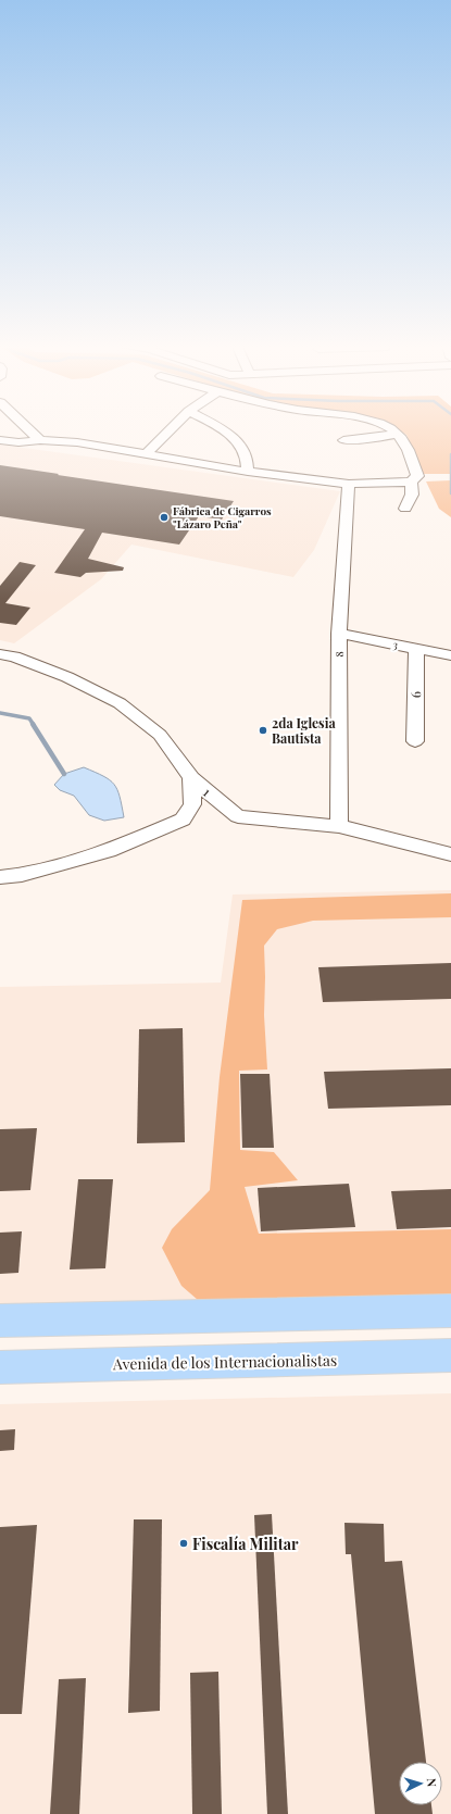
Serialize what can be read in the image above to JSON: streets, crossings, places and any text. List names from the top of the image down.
{
  "streets": {
    "highway": ["Avenida de los Internacionalistas"],
    "street": [
      "3",
      "8",
      "6",
      "1"
    ]
  },
  "crossings": [
    ["3", "8"],
    ["3", "6"],
    ["8", "1"]
  ],
  "places": ["Fábrica de Cigarros \"Lázaro Peña\"", "2da Iglesia Bautista", "Fiscalía Militar"],
  "north": "right"
}
